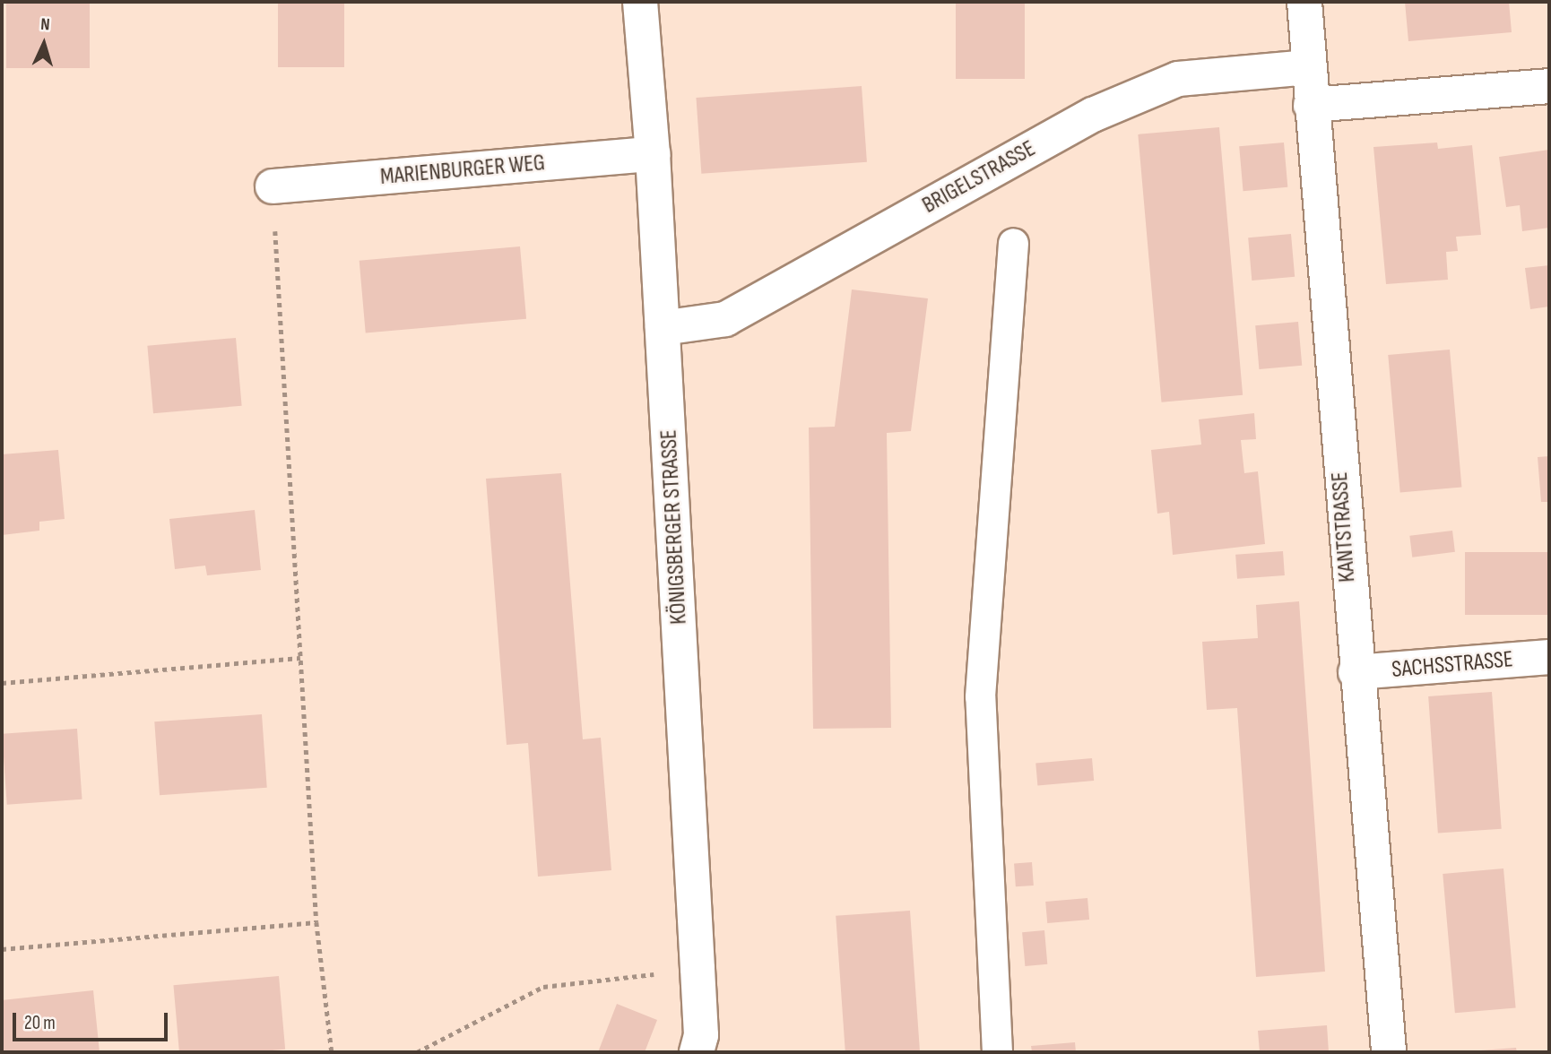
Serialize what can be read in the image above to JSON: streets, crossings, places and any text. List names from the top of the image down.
{
  "streets": {
    "street": [
      "MARIENBURGER WEG",
      "BRIGELSTRASSE",
      "KÖNIGSBERGER STRASSE",
      "KANTSTRASSE",
      "SACHSSTRASSE"
    ]
  },
  "crossings": [
    ["MARIENBURGER WEG", "KÖNIGSBERGER STRASSE"],
    ["BRIGELSTRASSE", "KÖNIGSBERGER STRASSE"],
    ["BRIGELSTRASSE", "KANTSTRASSE"],
    ["KANTSTRASSE", "SACHSSTRASSE"]
  ],
  "scale_bar": "20 m",
  "north": "top"
}
